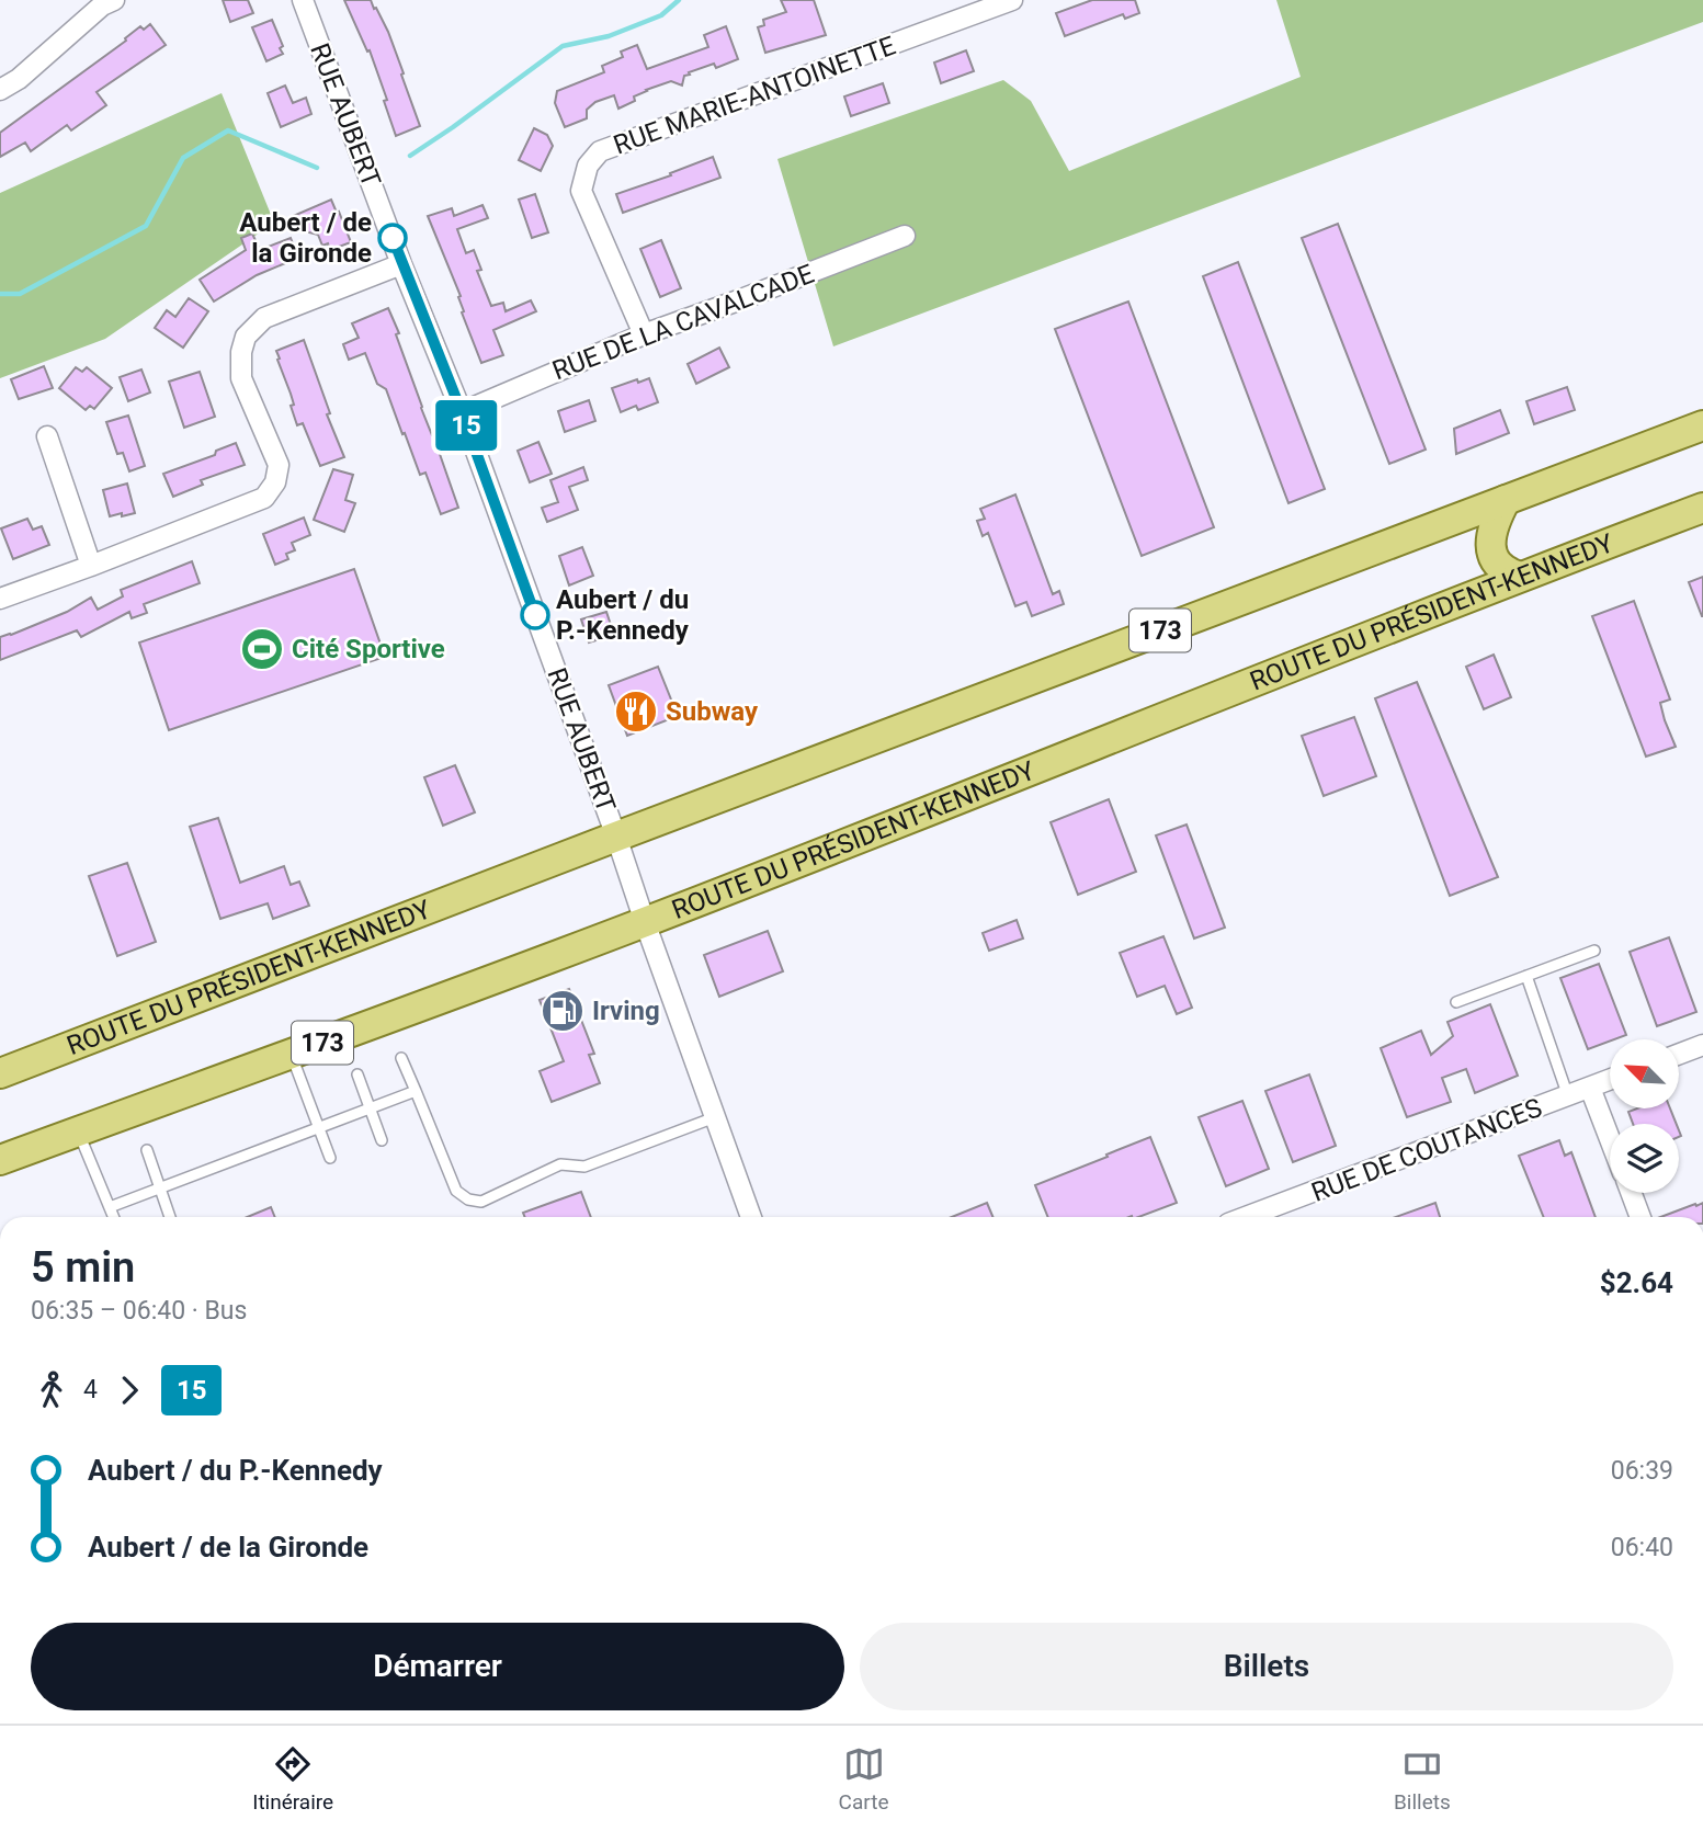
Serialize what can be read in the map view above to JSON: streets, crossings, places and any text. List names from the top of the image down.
{
  "streets": {
    "main road": ["ROUTE DU PRÉSIDENT-KENNEDY", "173"],
    "street": [
      "RUE MARIE-ANTOINETTE",
      "RUE AUBERT",
      "RUE DE LA CAVALCADE",
      "RUE DE COUTANCES"
    ]
  },
  "crossings": [
    ["RUE MARIE-ANTOINETTE", "RUE DE LA CAVALCADE"],
    ["RUE AUBERT", "RUE DE LA CAVALCADE"],
    ["RUE AUBERT", "ROUTE DU PRÉSIDENT-KENNEDY"]
  ],
  "places": {
    "other": ["Aubert / de la Gironde", "Aubert / du P.-Kennedy"],
    "sports": ["Cité Sportive"],
    "restaurant": ["Subway"],
    "fuel station": ["Irving"]
  },
  "lines": ["bus line 15"],
  "north": "top left",
  "page": {
    "on_map": "15",
    "heading": ["5 min", "06:35 – 06:40 · Bus", "$2.64"],
    "legs": ["4", "15"],
    "list": [
      {
        "name": "Aubert / du P.-Kennedy",
        "value": "06:39"
      },
      {
        "name": "Aubert / de la Gironde",
        "value": "06:40"
      }
    ],
    "buttons": ["Démarrer", "Billets"],
    "tabs": ["Itinéraire", "Carte", "Billets"]
  }
}
